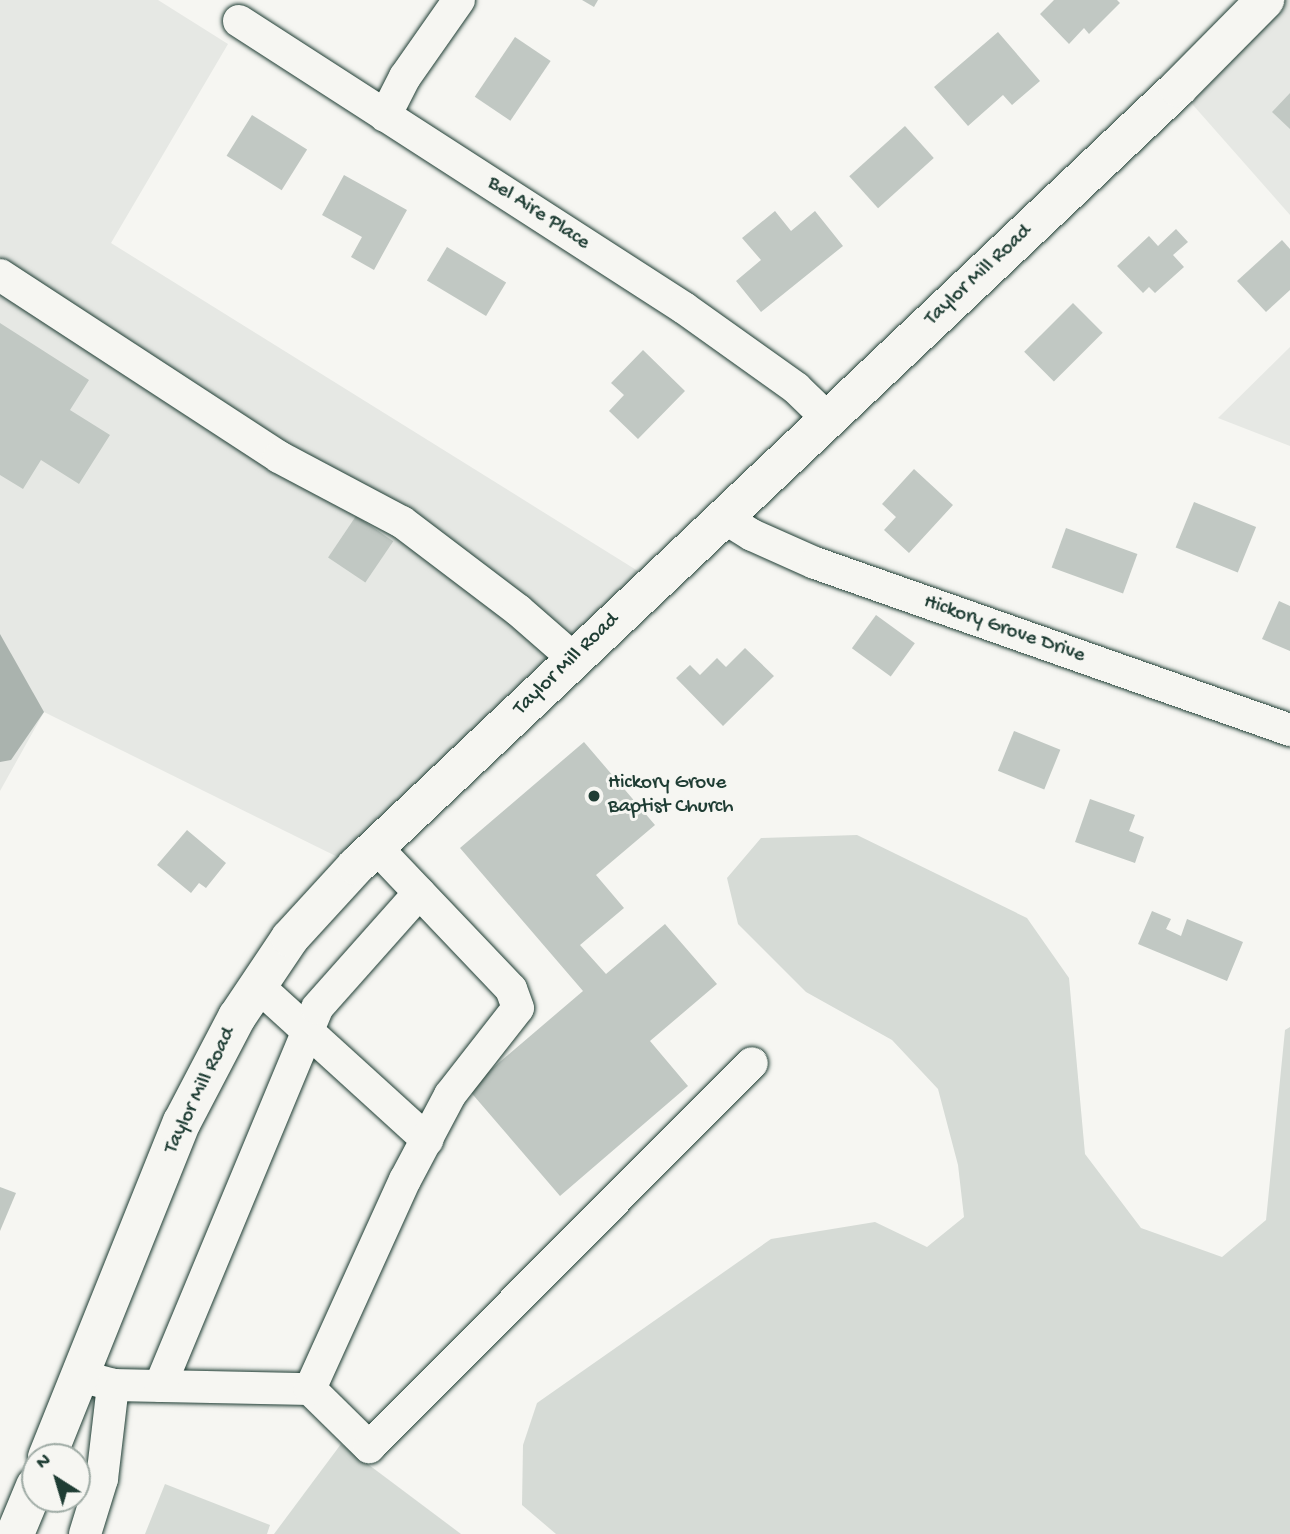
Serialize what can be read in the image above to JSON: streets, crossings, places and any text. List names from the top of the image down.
{
  "streets": {
    "main road": ["Taylor Mill Road"],
    "street": ["Bel Aire Place", "Hickory Grove Drive"]
  },
  "crossings": [
    ["Bel Aire Place", "Taylor Mill Road"],
    ["Taylor Mill Road", "Hickory Grove Drive"]
  ],
  "places": ["Hickory Grove Baptist Church"],
  "north": "top left"
}
